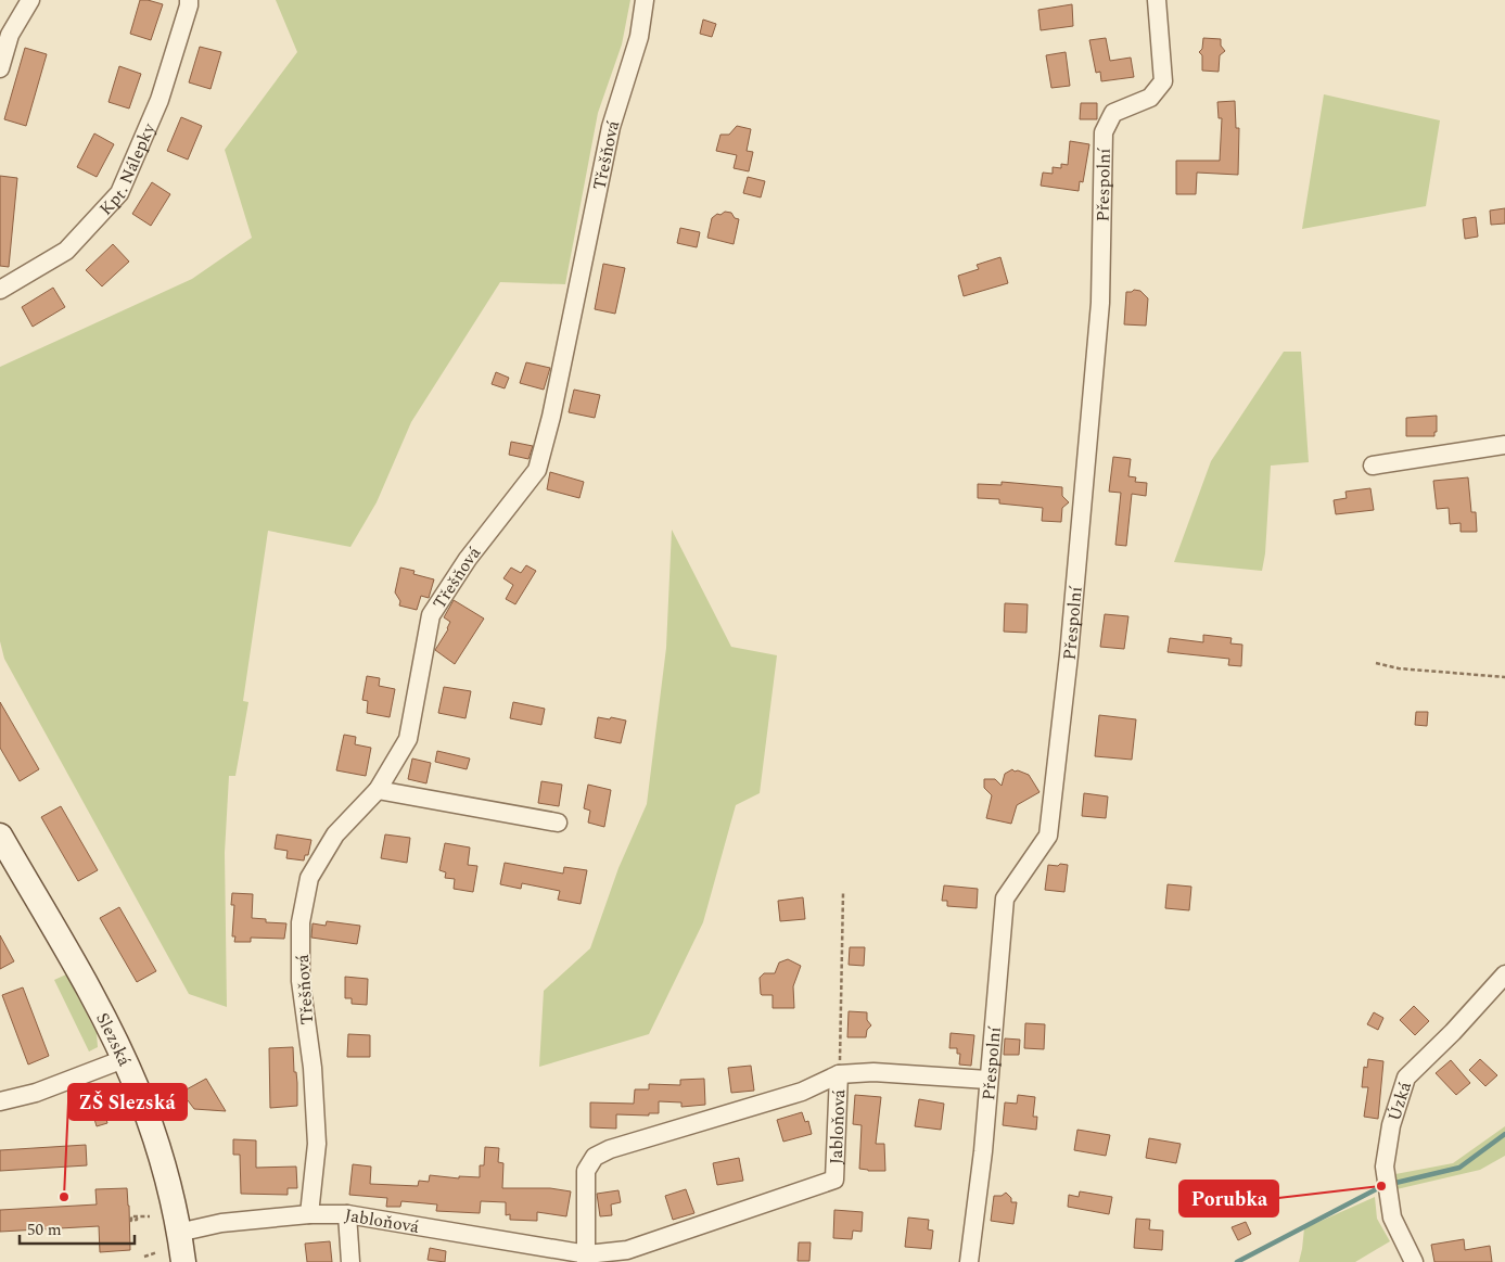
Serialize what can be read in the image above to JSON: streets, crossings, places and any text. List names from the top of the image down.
{
  "streets": {
    "street": [
      "Třešňová",
      "Kpt. Nálepky",
      "Přespolní",
      "Slezská",
      "Úzká",
      "Jabloňová"
    ]
  },
  "crossings": [
    ["Třešňová", "Jabloňová"],
    ["Přespolní", "Jabloňová"],
    ["Slezská", "Jabloňová"]
  ],
  "places": ["Porubka", "ZŠ Slezská"],
  "scale_bar": "50 m"
}
